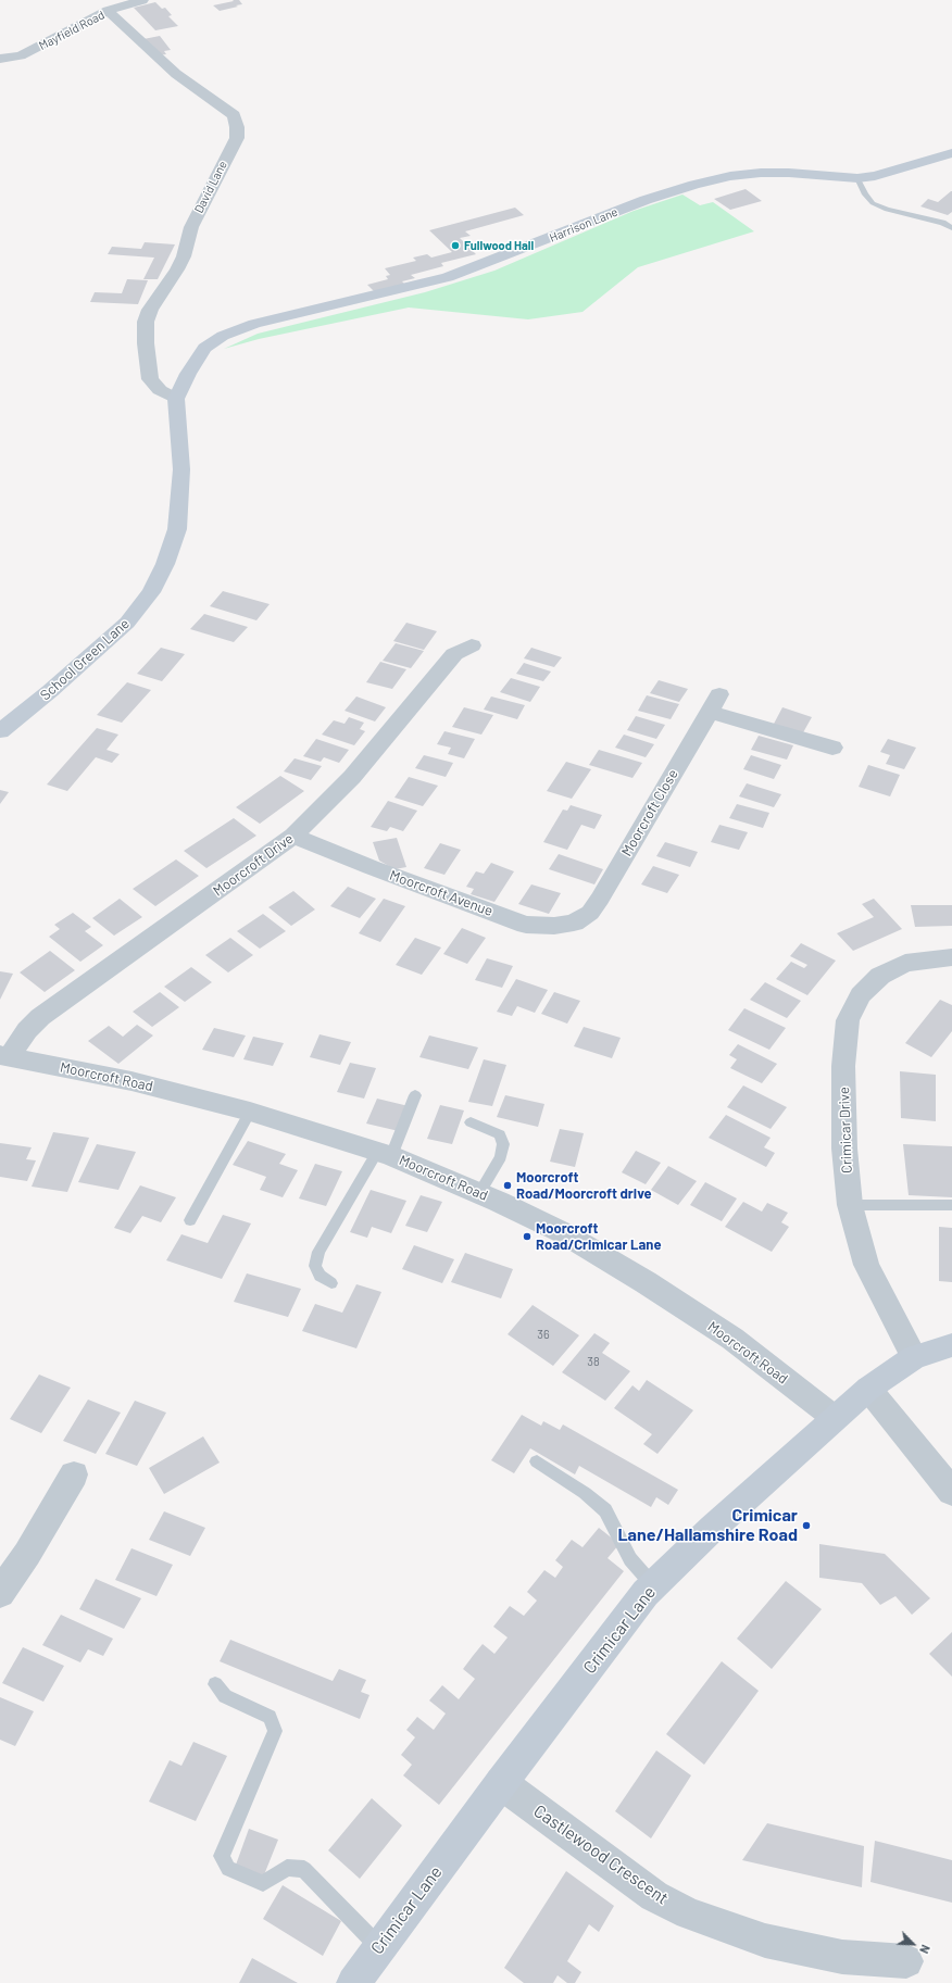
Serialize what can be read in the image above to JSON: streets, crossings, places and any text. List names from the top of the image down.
{
  "streets": {
    "street": [
      "Mayfield Road",
      "David Lane",
      "Harrison Lane",
      "School Green Lane",
      "Moorcroft Close",
      "Moorcroft Drive",
      "Moorcroft Avenue",
      "Moorcroft Road",
      "Crimicar Drive",
      "Crimicar Lane",
      "Castlewood Crescent"
    ]
  },
  "crossings": [
    ["Mayfield Road", "David Lane"],
    ["David Lane", "Harrison Lane"],
    ["David Lane", "School Green Lane"],
    ["Harrison Lane", "School Green Lane"],
    ["Moorcroft Close", "Moorcroft Avenue"],
    ["Moorcroft Drive", "Moorcroft Avenue"],
    ["Moorcroft Drive", "Moorcroft Road"],
    ["Moorcroft Road", "Crimicar Lane"],
    ["Crimicar Drive", "Crimicar Lane"],
    ["Crimicar Lane", "Castlewood Crescent"]
  ],
  "places": [
    "Fullwood Hall",
    "Moorcroft Road/Moorcroft drive",
    "Moorcroft Road/Crimicar Lane",
    "Crimicar Lane/Hallamshire Road"
  ],
  "house_numbers": ["36", "38"],
  "north": "bottom right"
}
